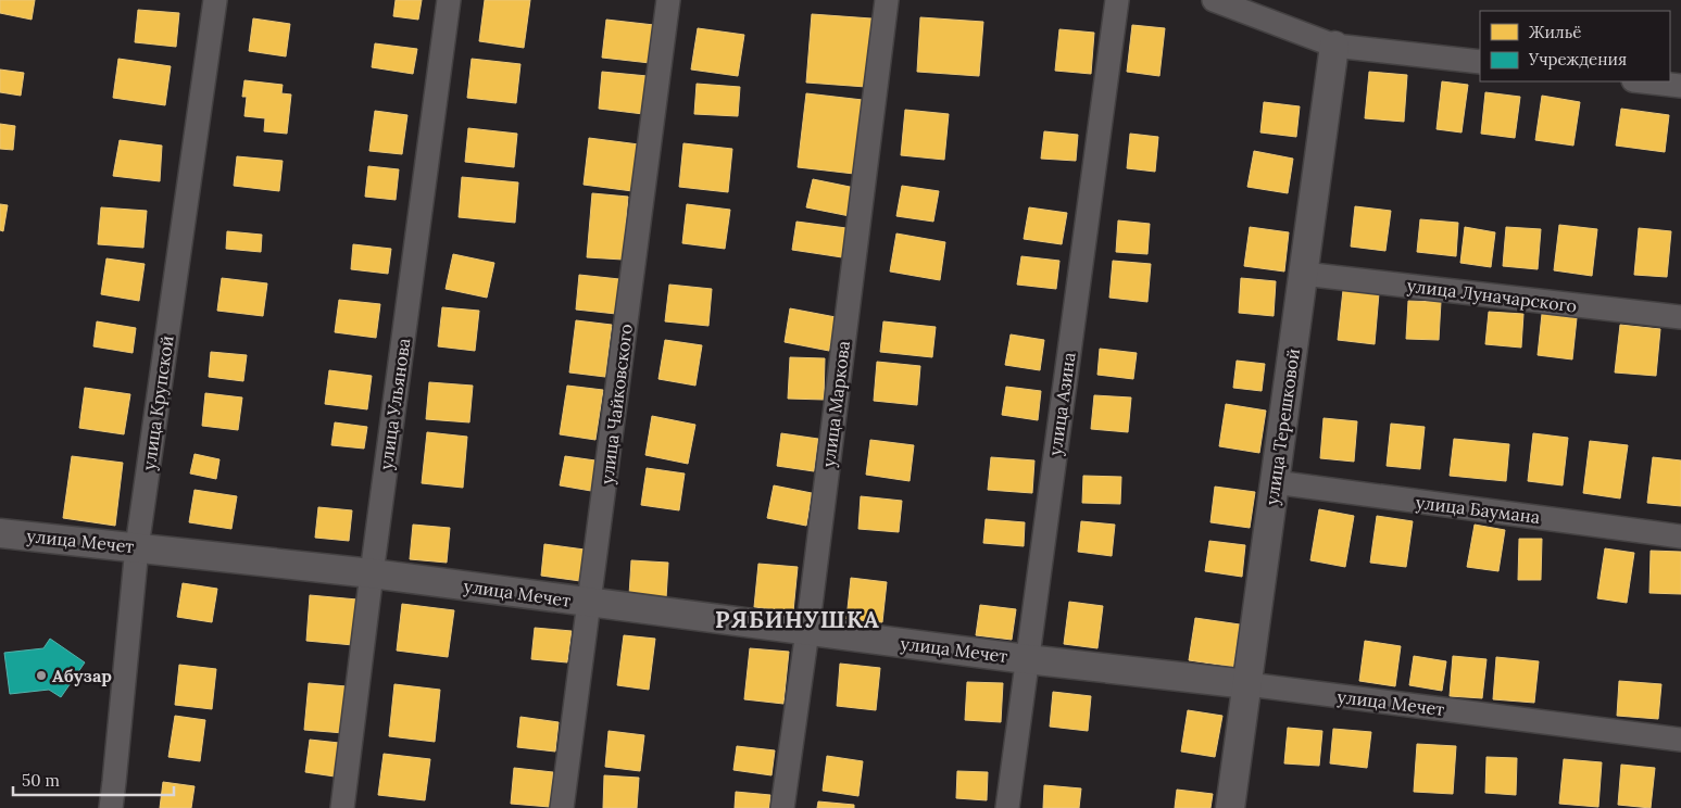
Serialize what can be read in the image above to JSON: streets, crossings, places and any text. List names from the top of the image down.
{
  "streets": {
    "street": [
      "улица Луначарского",
      "улица Крупской",
      "улица Ульянова",
      "улица Чайковского",
      "улица Маркова",
      "улица Азина",
      "улица Терешковой",
      "улица Баумана",
      "улица Мечет"
    ]
  },
  "crossings": [
    ["улица Луначарского", "улица Терешковой"],
    ["улица Крупской", "улица Мечет"],
    ["улица Ульянова", "улица Мечет"],
    ["улица Чайковского", "улица Мечет"],
    ["улица Маркова", "улица Мечет"],
    ["улица Азина", "улица Мечет"],
    ["улица Терешковой", "улица Баумана"],
    ["улица Терешковой", "улица Мечет"]
  ],
  "districts": ["РЯБИНУШКА"],
  "places": ["Абузар"],
  "legend": ["Жильё", "Учреждения"],
  "scale_bar": "50 m"
}
